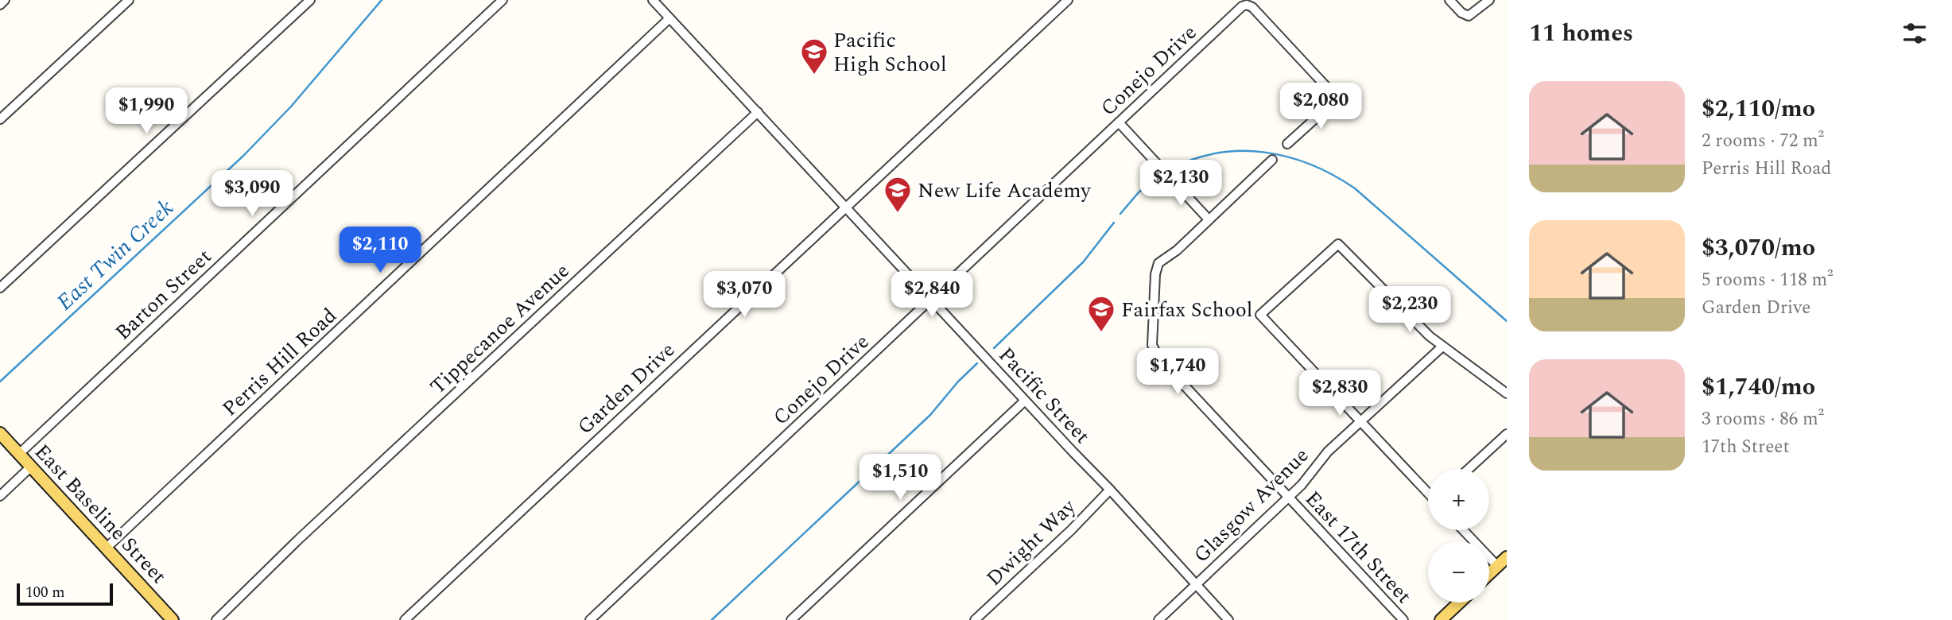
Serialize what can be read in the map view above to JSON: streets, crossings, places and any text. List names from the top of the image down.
{
  "streets": {
    "main road": ["East Baseline Street"],
    "street": [
      "Conejo Drive",
      "Barton Street",
      "Tippecanoe Avenue",
      "Perris Hill Road",
      "Garden Drive",
      "Pacific Street",
      "Glasgow Avenue",
      "Dwight Way",
      "East 17th Street"
    ]
  },
  "crossings": [
    ["Conejo Drive", "Pacific Street"],
    ["Barton Street", "East Baseline Street"],
    ["Tippecanoe Avenue", "Pacific Street"],
    ["Perris Hill Road", "Pacific Street"],
    ["Perris Hill Road", "East Baseline Street"],
    ["Garden Drive", "Pacific Street"],
    ["Pacific Street", "Glasgow Avenue"],
    ["Pacific Street", "Dwight Way"],
    ["Glasgow Avenue", "East 17th Street"]
  ],
  "water": ["East Twin Creek"],
  "places": {
    "school or university": ["Pacific High School", "New Life Academy", "Fairfax School"]
  },
  "scale_bar": "100 m",
  "page": {
    "heading": "11 homes",
    "list": [
      {
        "name": "$2,110/mo",
        "note": "2 rooms · 72 m² · Perris Hill Road"
      },
      {
        "name": "$3,070/mo",
        "note": "5 rooms · 118 m² · Garden Drive"
      },
      {
        "name": "$1,740/mo",
        "note": "3 rooms · 86 m² · 17th Street"
      }
    ],
    "price": [
      "$2,080",
      "$1,990",
      "$2,130",
      "$3,090",
      "$2,110",
      "$3,070",
      "$2,840",
      "$2,230",
      "$1,740",
      "$2,830",
      "$1,510"
    ],
    "map_buttons": ["+", "−"],
    "scale": "100 m"
  }
}
